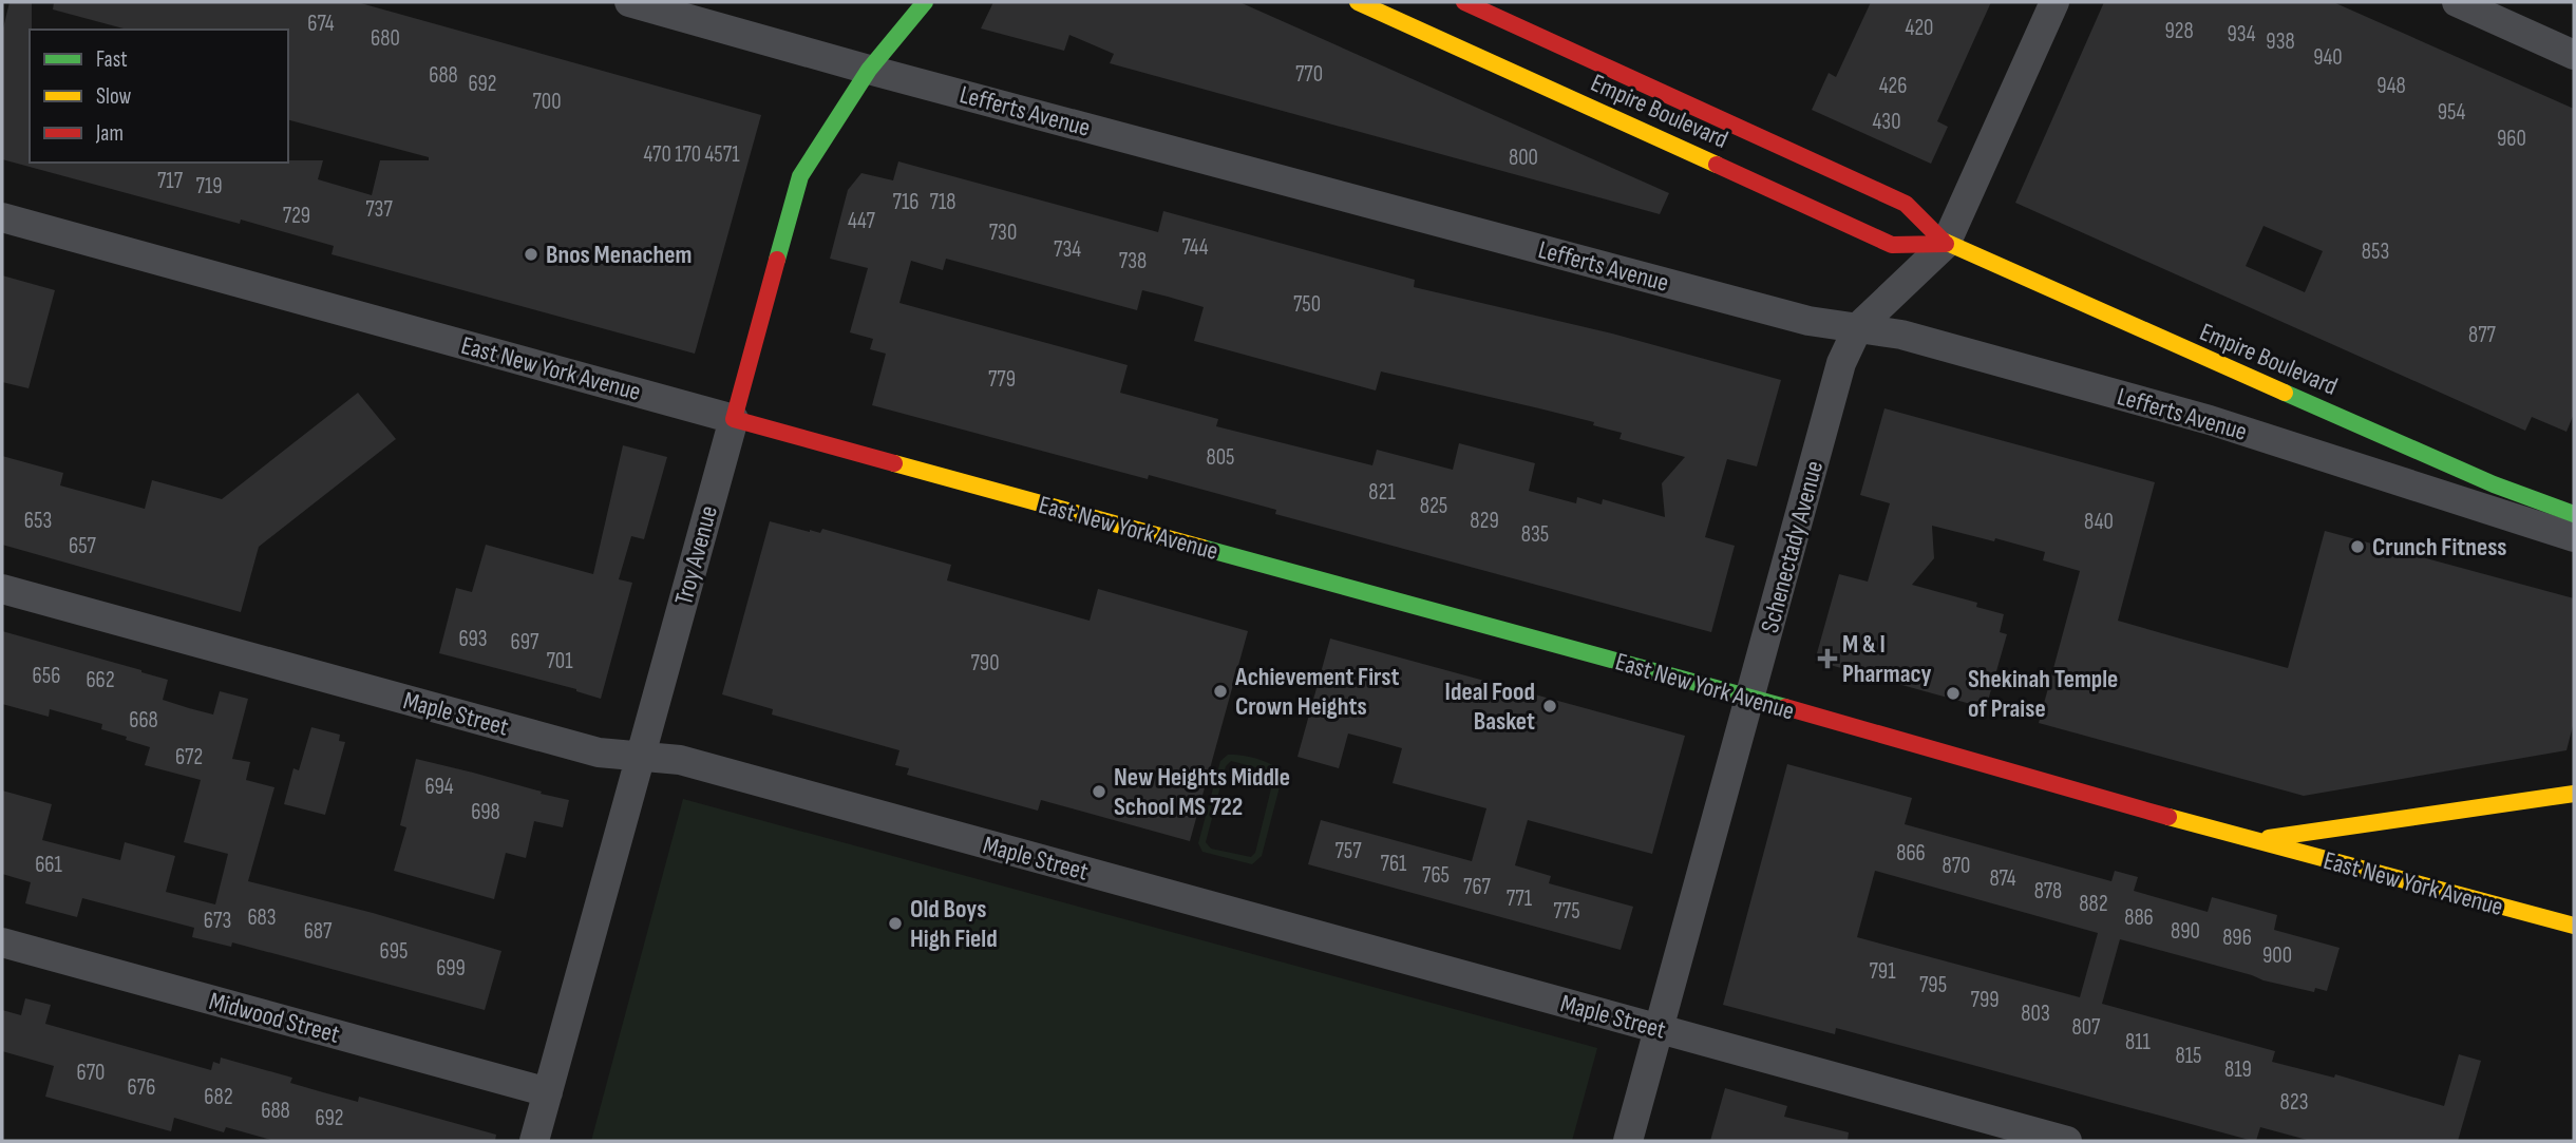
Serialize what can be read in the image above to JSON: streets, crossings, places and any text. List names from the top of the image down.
{
  "streets": {
    "main road": ["Empire Boulevard", "East New York Avenue", "Troy Avenue"],
    "street": [
      "Lefferts Avenue",
      "Schenectady Avenue",
      "Maple Street",
      "Midwood Street"
    ]
  },
  "crossings": [
    ["Lefferts Avenue", "Schenectady Avenue"],
    ["Lefferts Avenue", "Troy Avenue"],
    ["Empire Boulevard", "Schenectady Avenue"],
    ["East New York Avenue", "Schenectady Avenue"],
    ["East New York Avenue", "Troy Avenue"],
    ["Schenectady Avenue", "Maple Street"],
    ["Troy Avenue", "Maple Street"],
    ["Troy Avenue", "Midwood Street"]
  ],
  "places": {
    "other": [
      "Bnos Menachem",
      "Crunch Fitness",
      "Achievement First Crown Heights",
      "Shekinah Temple of Praise",
      "Ideal Food Basket",
      "New Heights Middle School MS 722",
      "Old Boys High Field"
    ],
    "health": ["M & I Pharmacy"]
  },
  "house_numbers": [
    "674",
    "420",
    "928",
    "934",
    "680",
    "938",
    "940",
    "770",
    "688",
    "692",
    "426",
    "948",
    "700",
    "954",
    "430",
    "960",
    "470 170 4571",
    "800",
    "717",
    "719",
    "716",
    "718",
    "737",
    "729",
    "447",
    "730",
    "744",
    "734",
    "853",
    "738",
    "750",
    "877",
    "779",
    "805",
    "821",
    "825",
    "653",
    "829",
    "840",
    "835",
    "657",
    "693",
    "697",
    "701",
    "790",
    "656",
    "662",
    "668",
    "672",
    "694",
    "698",
    "757",
    "866",
    "761",
    "661",
    "870",
    "765",
    "874",
    "767",
    "878",
    "771",
    "882",
    "775",
    "683",
    "886",
    "673",
    "687",
    "890",
    "896",
    "695",
    "900",
    "699",
    "791",
    "795",
    "799",
    "803",
    "807",
    "811",
    "815",
    "819",
    "670",
    "676",
    "682",
    "823",
    "688",
    "692"
  ],
  "legend": ["Fast", "Slow", "Jam"]
}
